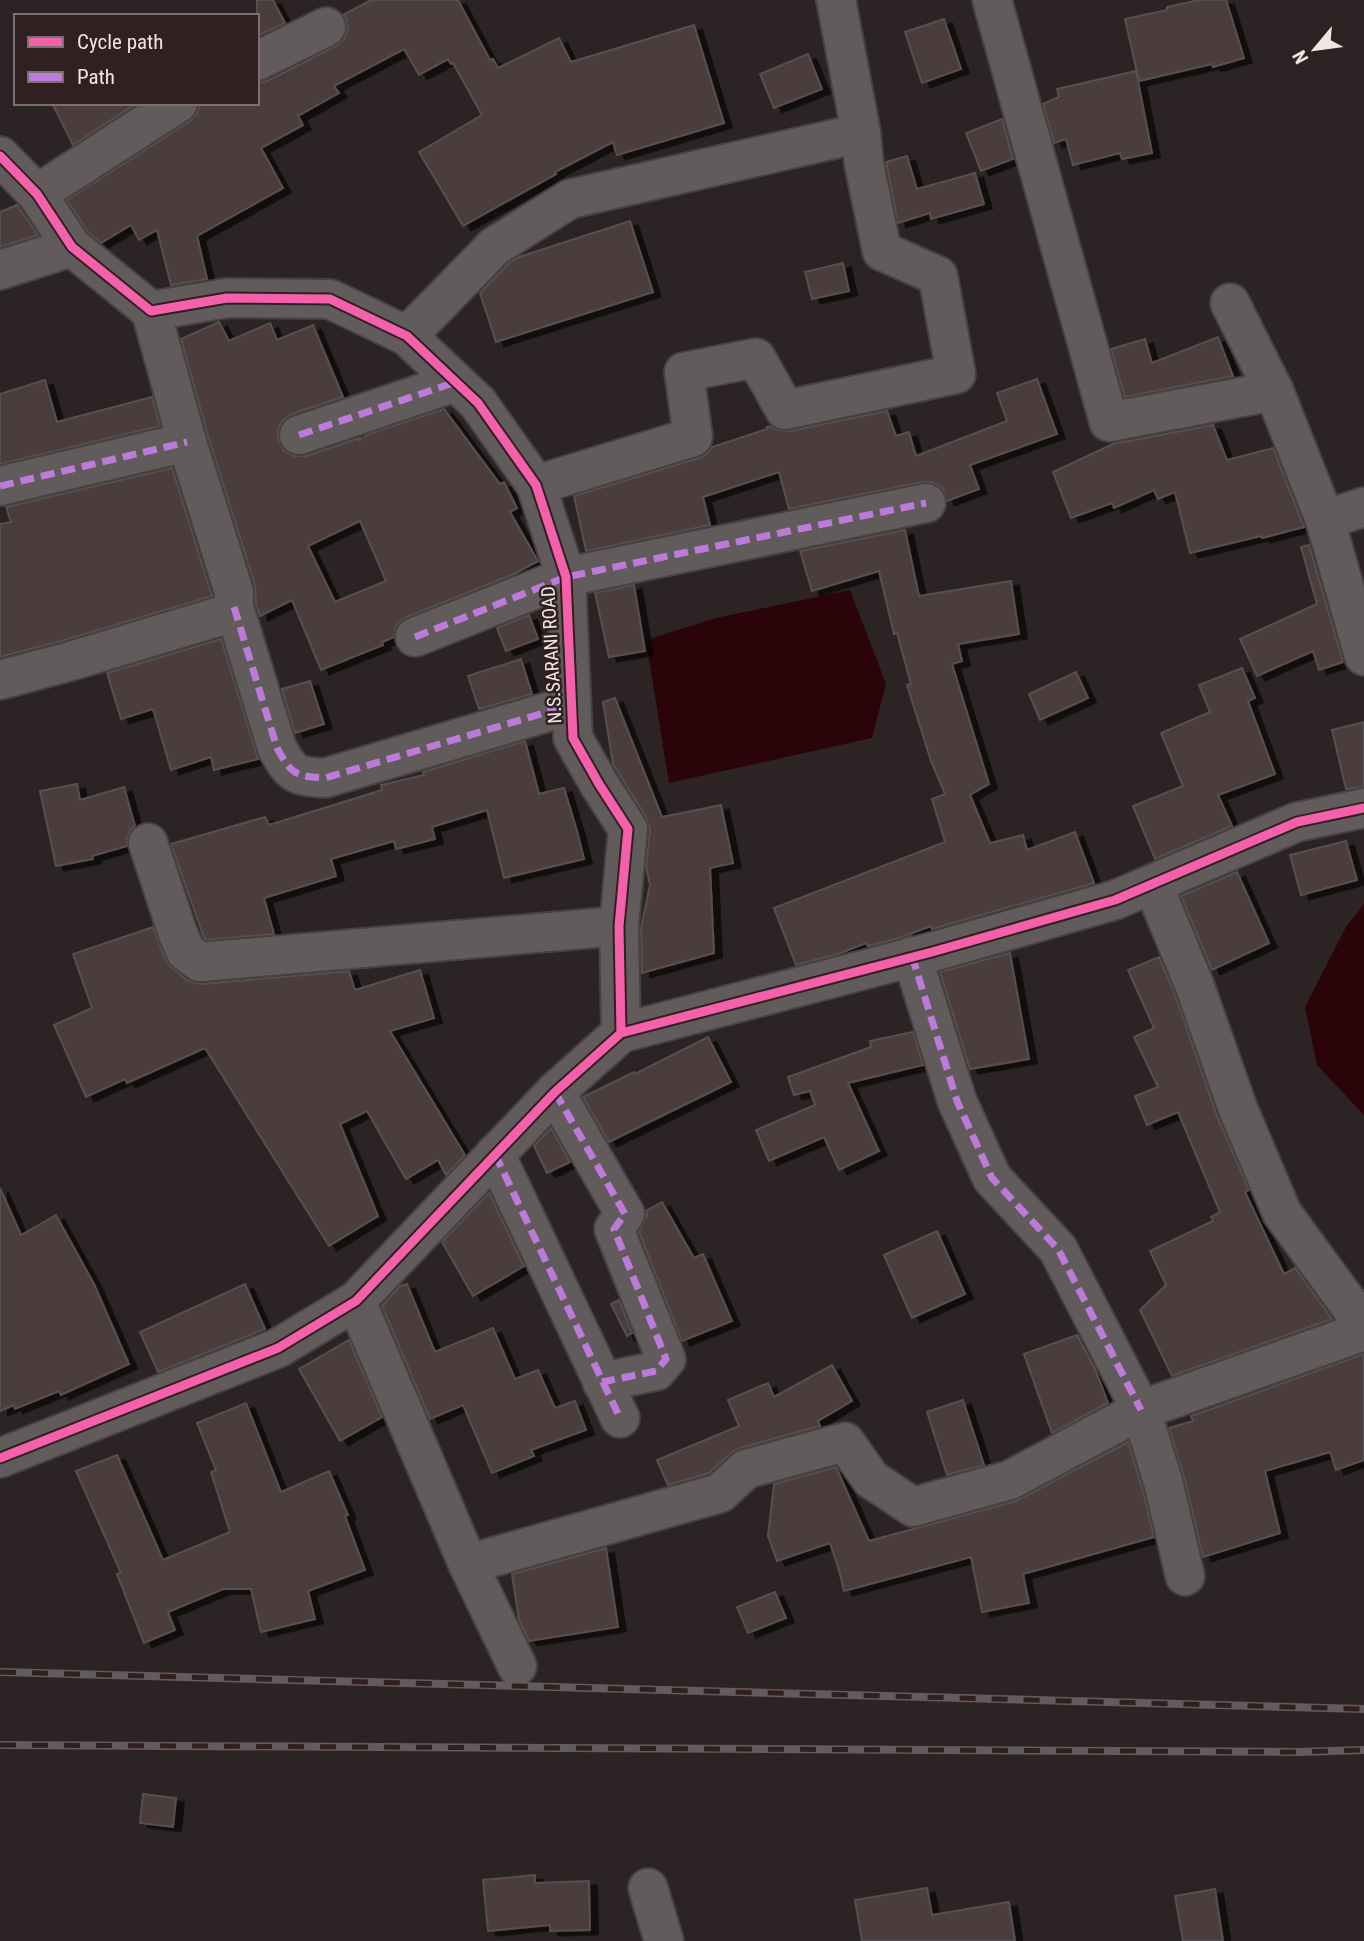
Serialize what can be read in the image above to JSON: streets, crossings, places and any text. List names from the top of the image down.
{
  "streets": {
    "street": ["N.S.SARANI ROAD"]
  },
  "legend": ["Cycle path", "Path"],
  "north": "bottom left"
}
